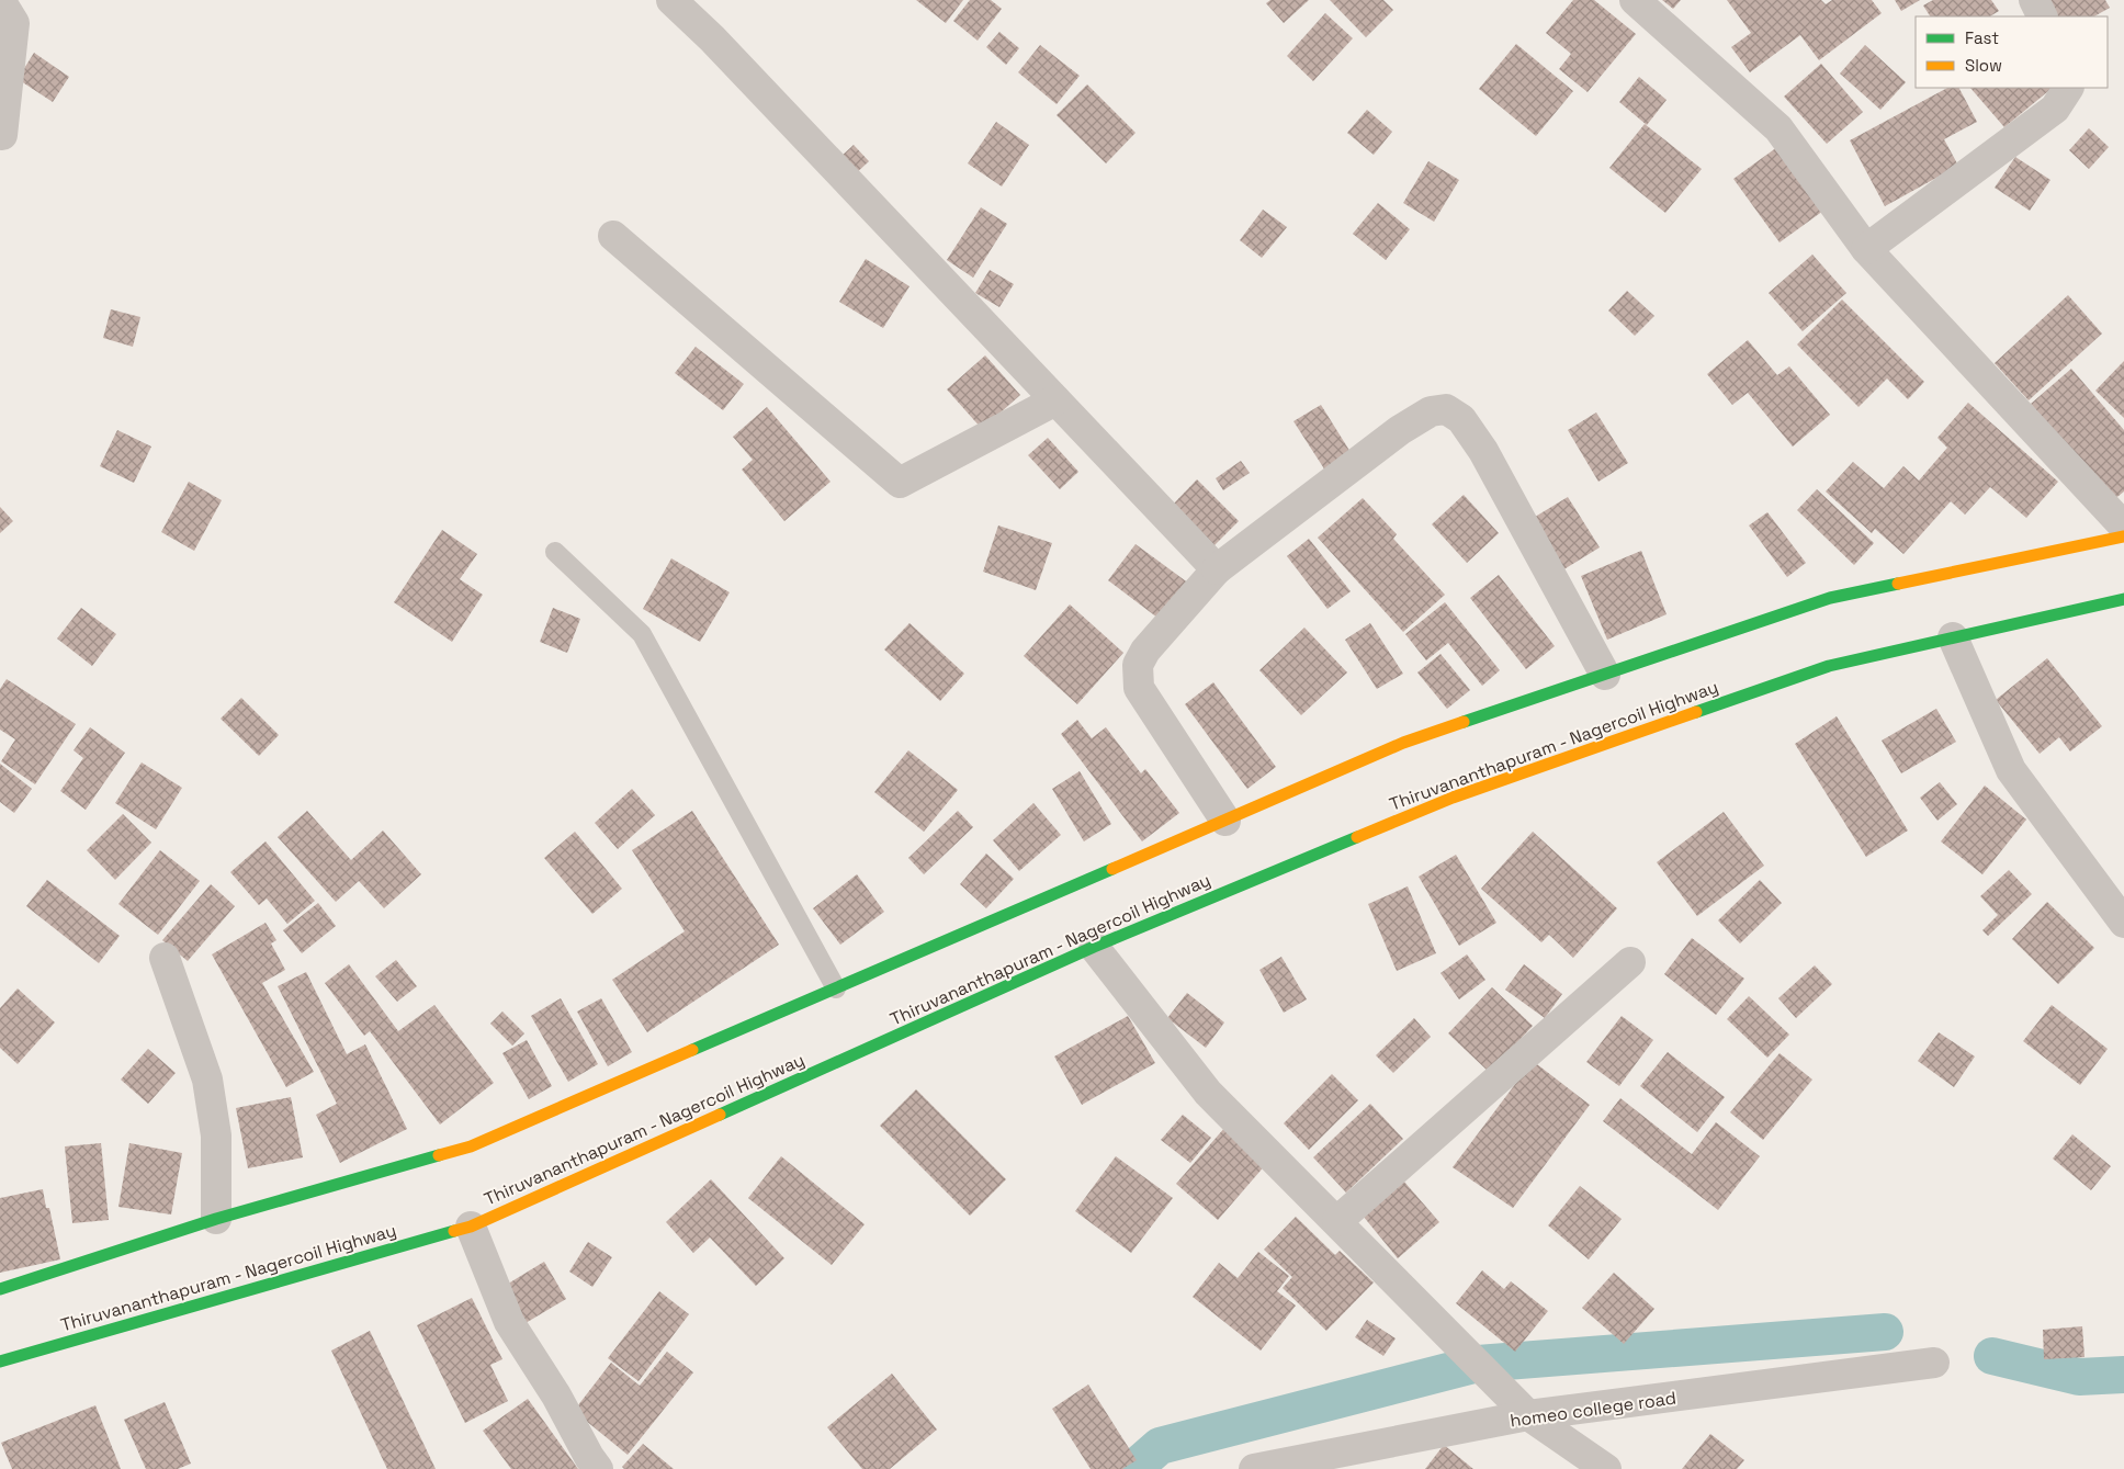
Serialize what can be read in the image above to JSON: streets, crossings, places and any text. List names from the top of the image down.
{
  "streets": {
    "main road": ["Thiruvananthapuram - Nagercoil Highway"],
    "street": ["homeo college road"]
  },
  "legend": ["Fast", "Slow"]
}
